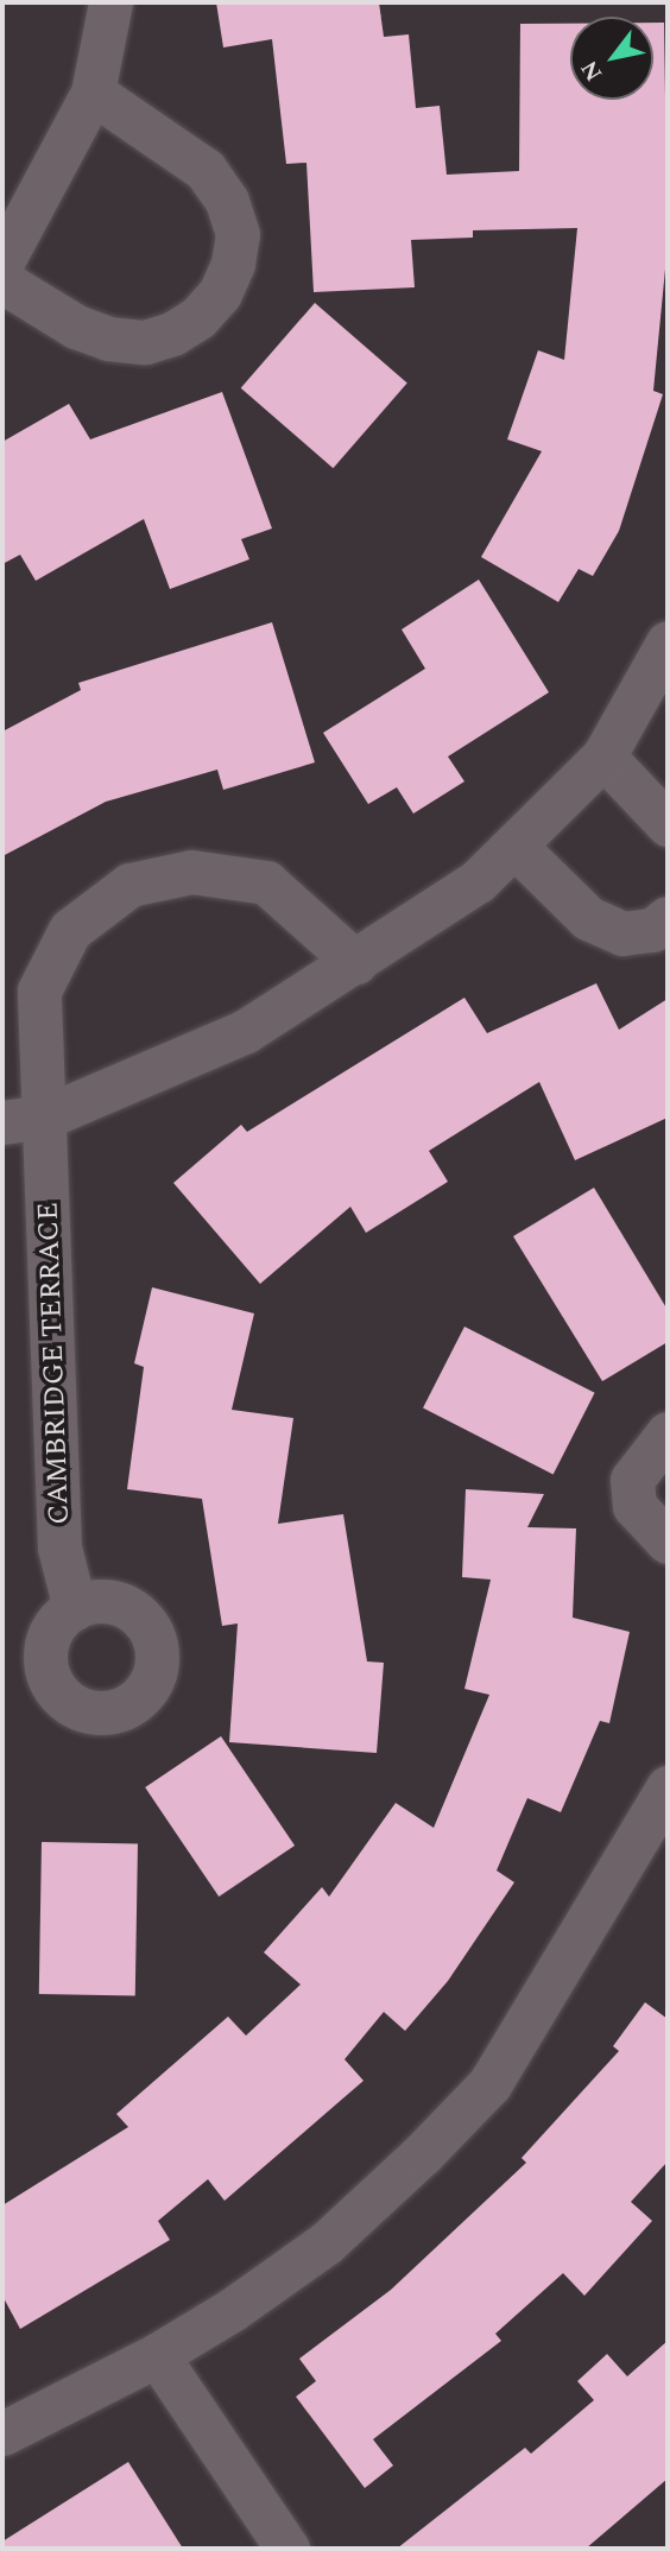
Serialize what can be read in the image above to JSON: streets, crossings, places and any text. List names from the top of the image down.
{
  "streets": {
    "street": ["CAMBRIDGE TERRACE"]
  },
  "north": "bottom left"
}
